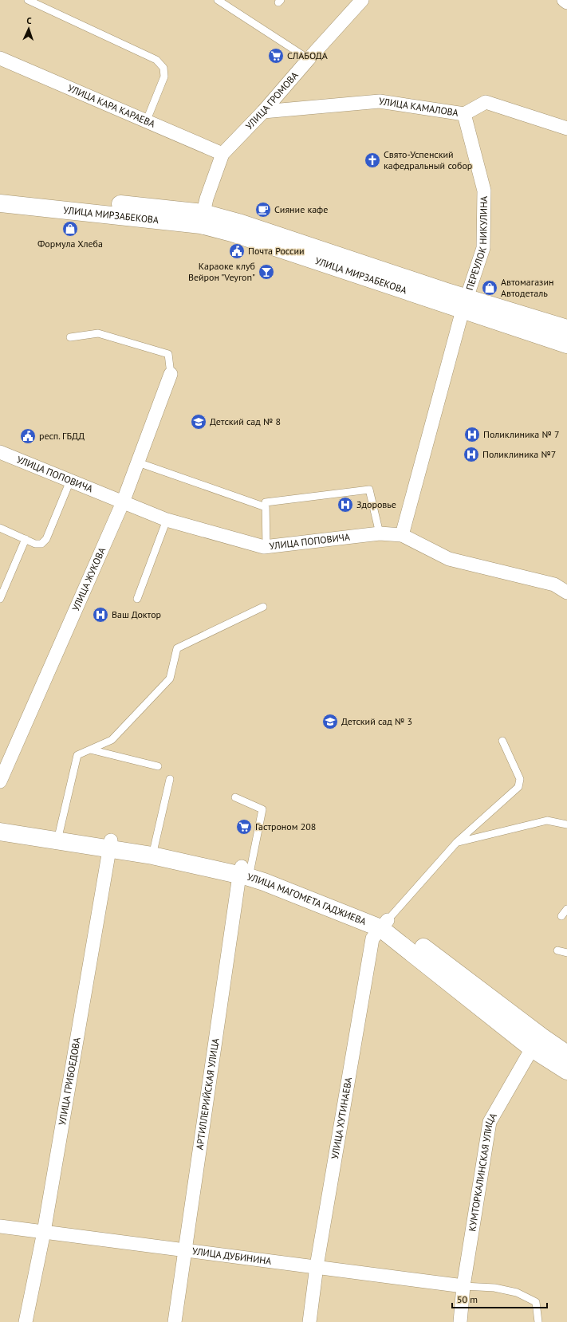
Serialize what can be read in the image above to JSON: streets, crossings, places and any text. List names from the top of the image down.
{
  "streets": {
    "main road": ["УЛИЦА МИРЗАБЕКОВА", "УЛИЦА МАГОМЕТА ГАДЖИЕВА"],
    "street": [
      "УЛИЦА ГРОМОВА",
      "УЛИЦА КАРА КАРАЕВА",
      "УЛИЦА КАМАЛОВА",
      "ПЕРЕУЛОК НИКУЛИНА",
      "УЛИЦА ПОПОВИЧА",
      "УЛИЦА ЖУКОВА",
      "УЛИЦА ГРИБОЕДОВА",
      "АРТИЛЛЕРИЙСКАЯ УЛИЦА",
      "УЛИЦА ХУТИНАЕВА",
      "КУМТОРКАЛИНСКАЯ УЛИЦА",
      "УЛИЦА ДУБИНИНА"
    ]
  },
  "crossings": [
    ["УЛИЦА ГРОМОВА", "УЛИЦА КАРА КАРАЕВА"],
    ["УЛИЦА ГРОМОВА", "УЛИЦА КАМАЛОВА"],
    ["УЛИЦА ГРОМОВА", "УЛИЦА МИРЗАБЕКОВА"],
    ["УЛИЦА КАМАЛОВА", "ПЕРЕУЛОК НИКУЛИНА"],
    ["УЛИЦА МИРЗАБЕКОВА", "ПЕРЕУЛОК НИКУЛИНА"],
    ["ПЕРЕУЛОК НИКУЛИНА", "УЛИЦА ПОПОВИЧА"],
    ["УЛИЦА ПОПОВИЧА", "УЛИЦА ЖУКОВА"],
    ["УЛИЦА МАГОМЕТА ГАДЖИЕВА", "УЛИЦА ГРИБОЕДОВА"],
    ["УЛИЦА МАГОМЕТА ГАДЖИЕВА", "АРТИЛЛЕРИЙСКАЯ УЛИЦА"],
    ["УЛИЦА МАГОМЕТА ГАДЖИЕВА", "УЛИЦА ХУТИНАЕВА"],
    ["УЛИЦА МАГОМЕТА ГАДЖИЕВА", "КУМТОРКАЛИНСКАЯ УЛИЦА"],
    ["УЛИЦА ГРИБОЕДОВА", "УЛИЦА ДУБИНИНА"],
    ["АРТИЛЛЕРИЙСКАЯ УЛИЦА", "УЛИЦА ДУБИНИНА"],
    ["УЛИЦА ХУТИНАЕВА", "УЛИЦА ДУБИНИНА"],
    ["КУМТОРКАЛИНСКАЯ УЛИЦА", "УЛИЦА ДУБИНИНА"]
  ],
  "places": {
    "supermarket": ["СЛАБОДА", "Гастроном 208"],
    "church": ["Свято-Успенский кафедральный собор"],
    "cafe": ["Сияние кафе"],
    "shop": ["Формула Хлеба", "Автомагазин Автодеталь"],
    "public building": ["Почта России", "респ. ГБДД"],
    "bar": ["Караоке клуб Вейрон \"Veyron\""],
    "school or university": ["Детский сад № 8", "Детский сад № 3"],
    "hospital": [
      "Поликлиника № 7",
      "Поликлиника №7",
      "Здоровье",
      "Ваш Доктор"
    ]
  },
  "scale_bar": "50 m",
  "north": "top"
}
